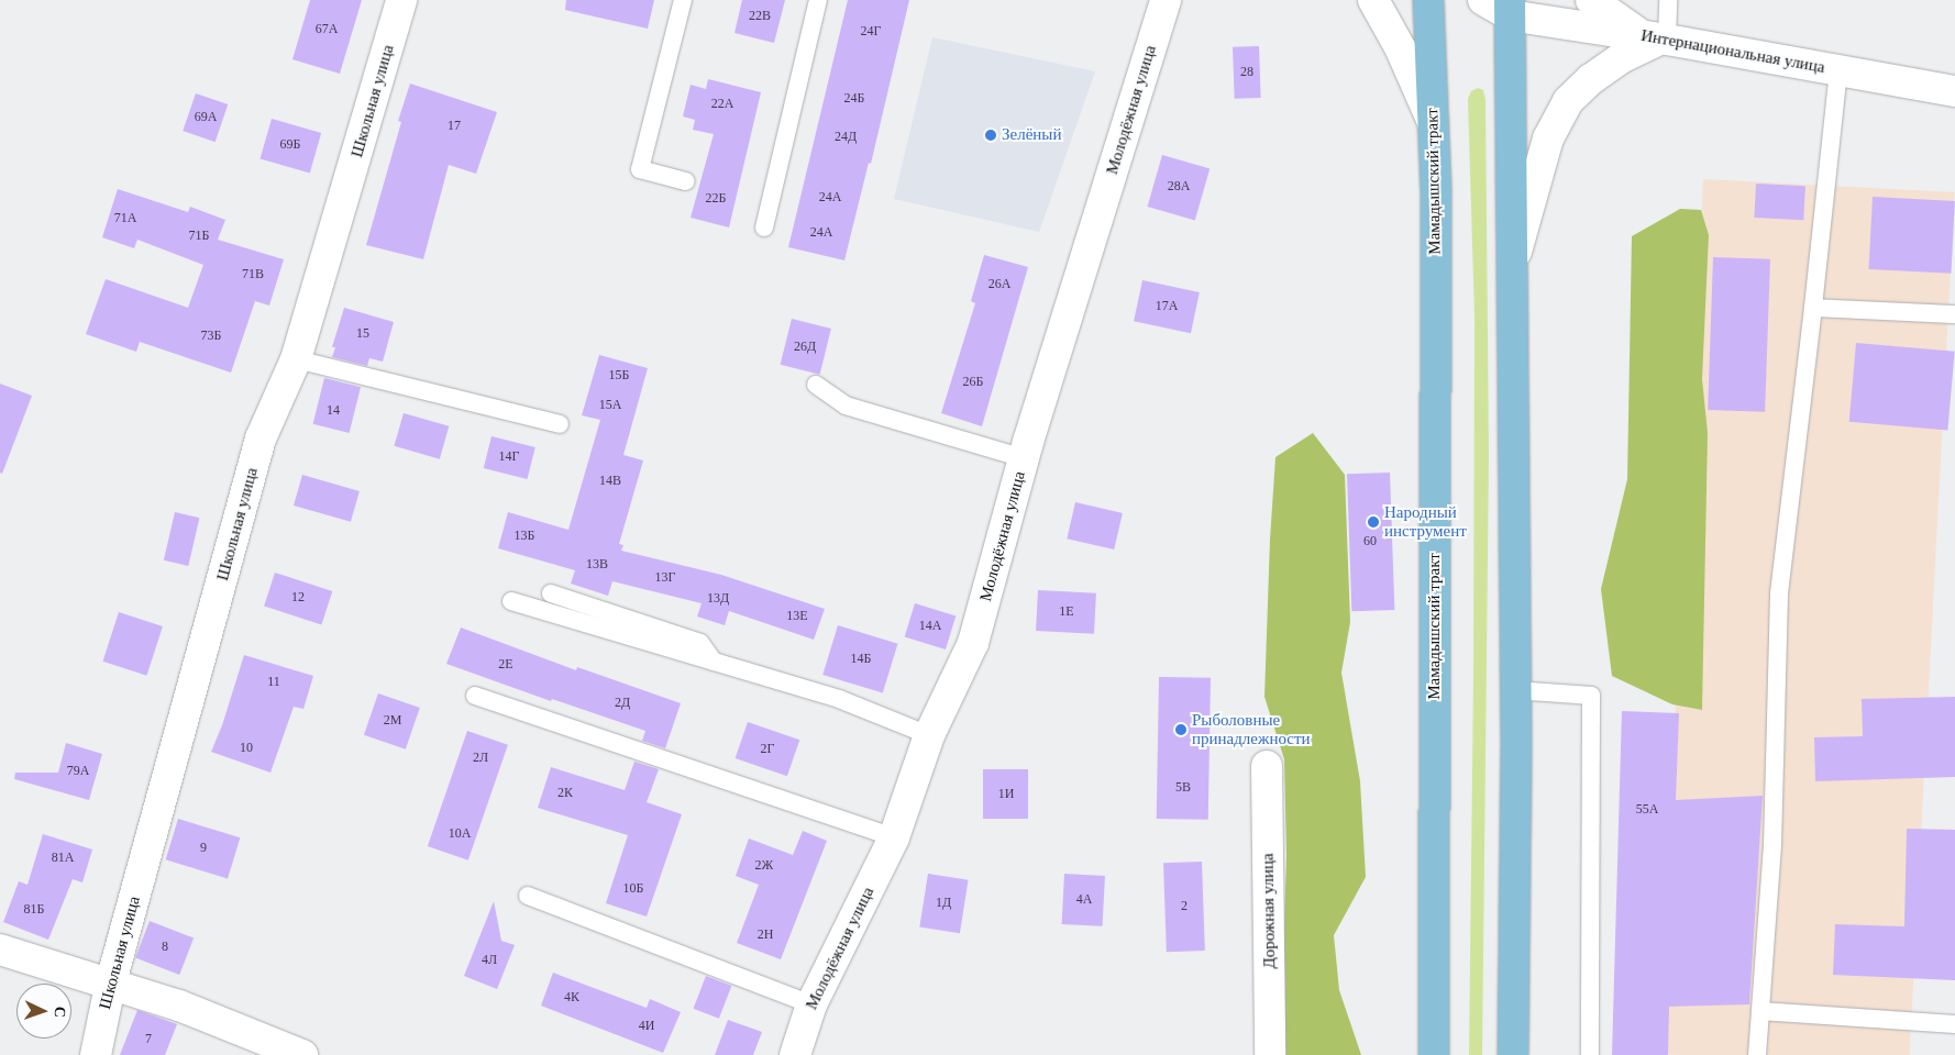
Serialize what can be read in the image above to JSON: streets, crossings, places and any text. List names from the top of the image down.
{
  "streets": {
    "main road": ["Мамадышский тракт"],
    "street": [
      "Интернациональная улица",
      "Школьная улица",
      "Молодёжная улица",
      "Дорожная улица"
    ]
  },
  "places": ["Зелёный", "Народный инструмент", "Рыболовные принадлежности"],
  "house_numbers": [
    "22В",
    "67А",
    "24Г",
    "28",
    "24Б",
    "22А",
    "69А",
    "17",
    "24Д",
    "69Б",
    "28А",
    "24А",
    "22Б",
    "71А",
    "24А",
    "71Б",
    "71В",
    "26А",
    "17А",
    "15",
    "73Б",
    "26Д",
    "15Б",
    "26Б",
    "15А",
    "14",
    "14Г",
    "14В",
    "13Б",
    "60",
    "13В",
    "13Г",
    "12",
    "13Д",
    "1Е",
    "13Е",
    "14А",
    "14Б",
    "2Е",
    "11",
    "2Д",
    "2М",
    "10",
    "2Г",
    "2Л",
    "79А",
    "5В",
    "2К",
    "1И",
    "55А",
    "10А",
    "9",
    "81А",
    "2Ж",
    "10Б",
    "4А",
    "1Д",
    "2",
    "81Б",
    "2Н",
    "8",
    "4Л",
    "4К",
    "4И",
    "7"
  ],
  "north": "right"
}
